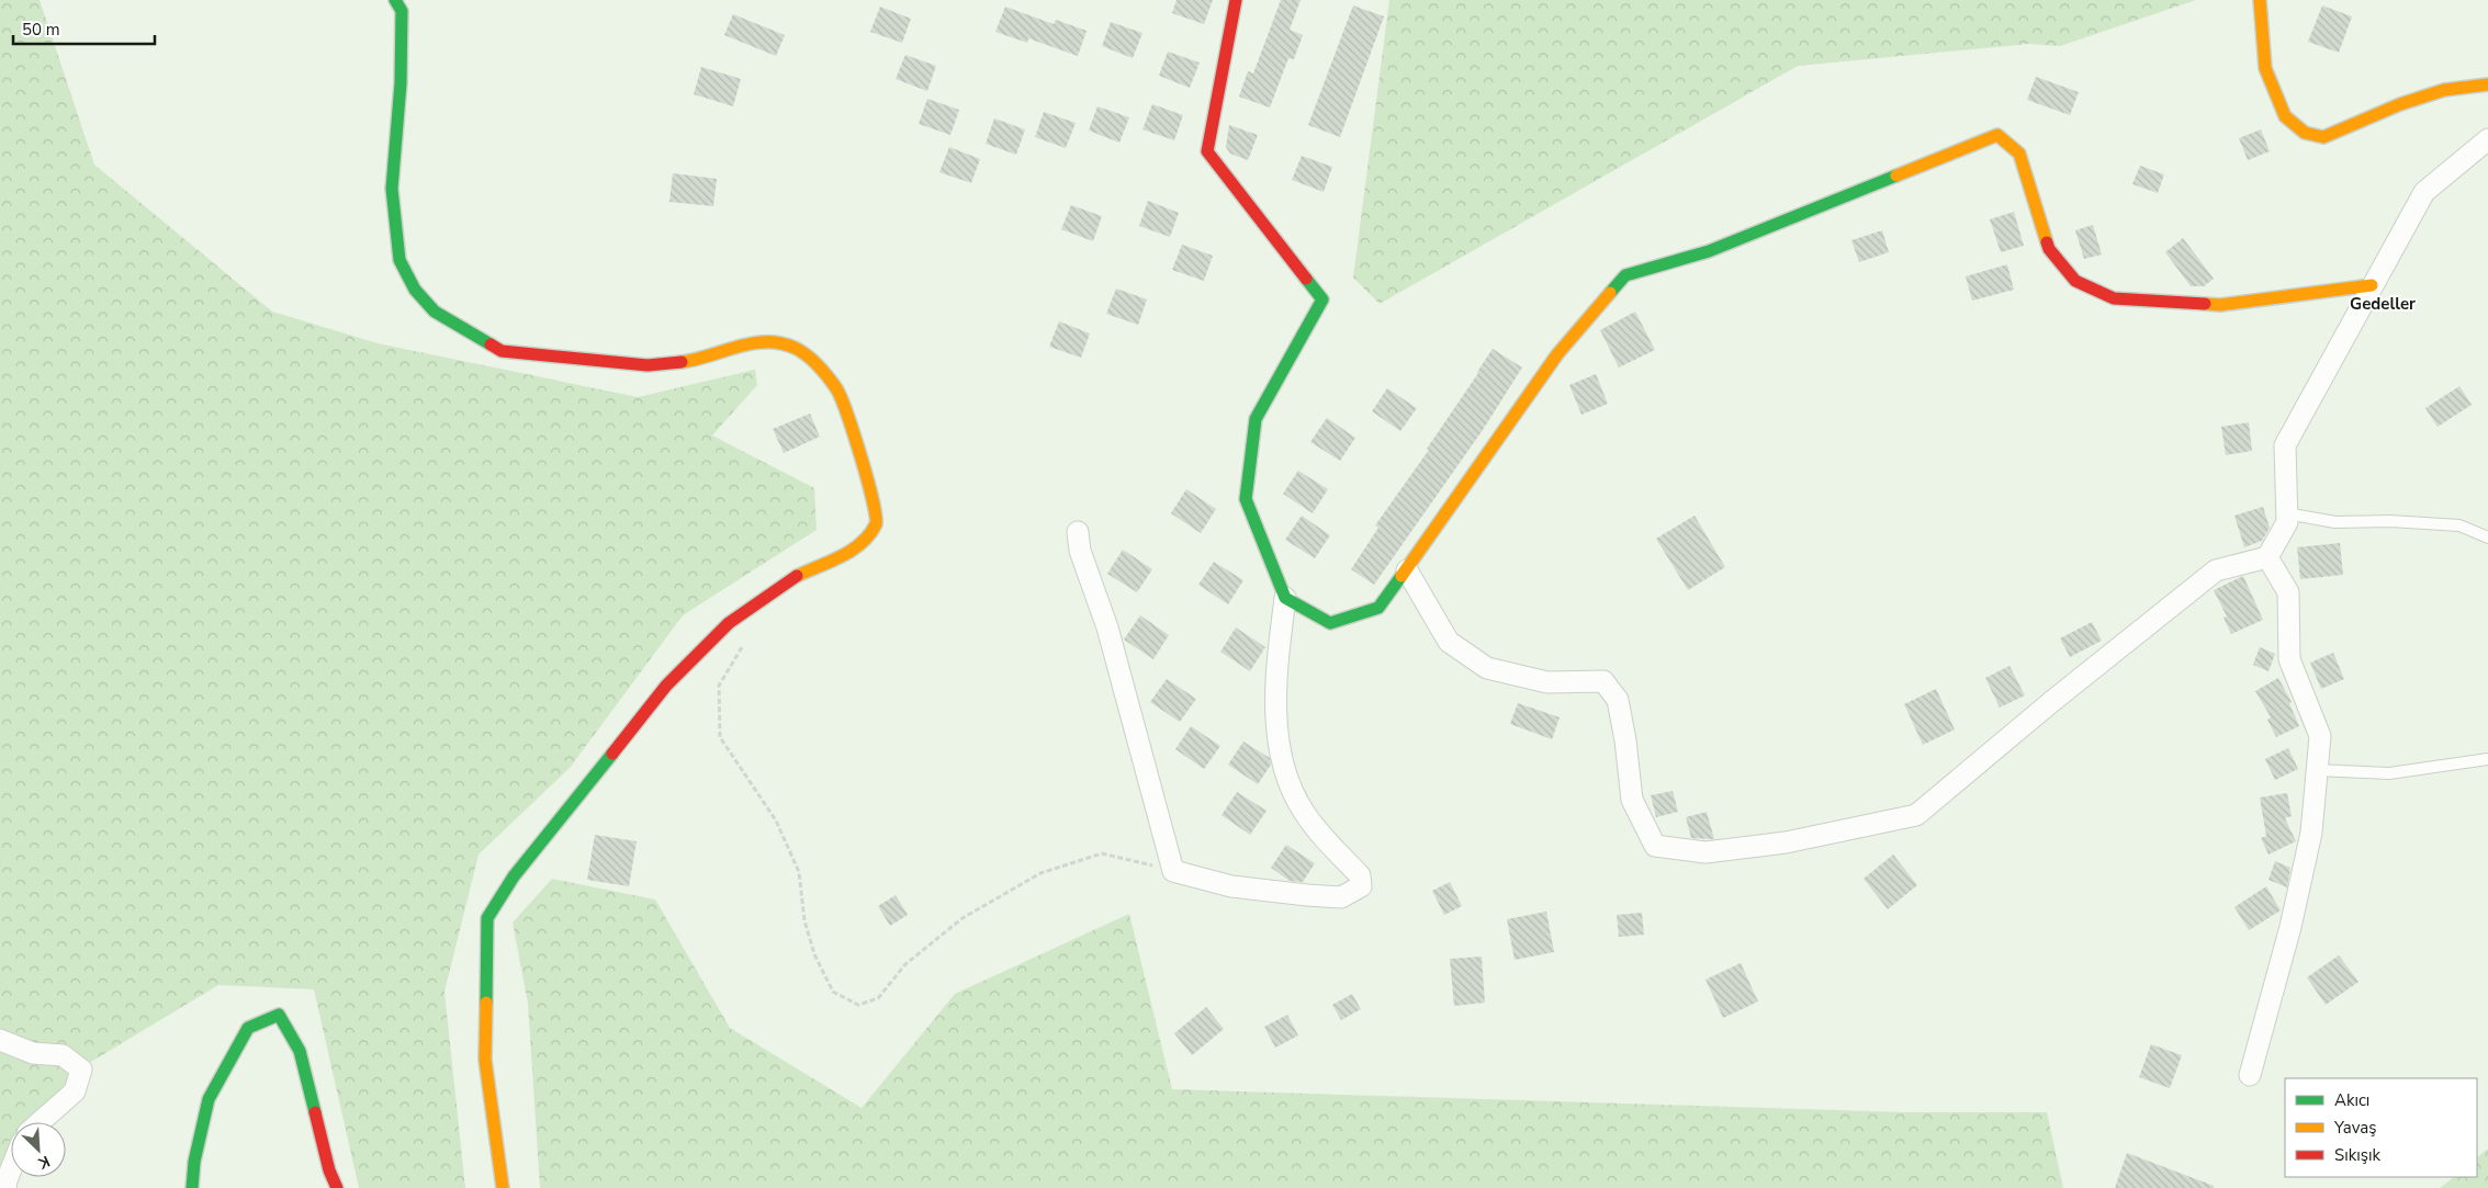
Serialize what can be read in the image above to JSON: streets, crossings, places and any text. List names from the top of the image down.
{
  "districts": ["Gedeller"],
  "legend": ["Akıcı", "Yavaş", "Sıkışık"],
  "scale_bar": "50 m",
  "north": "bottom right"
}
